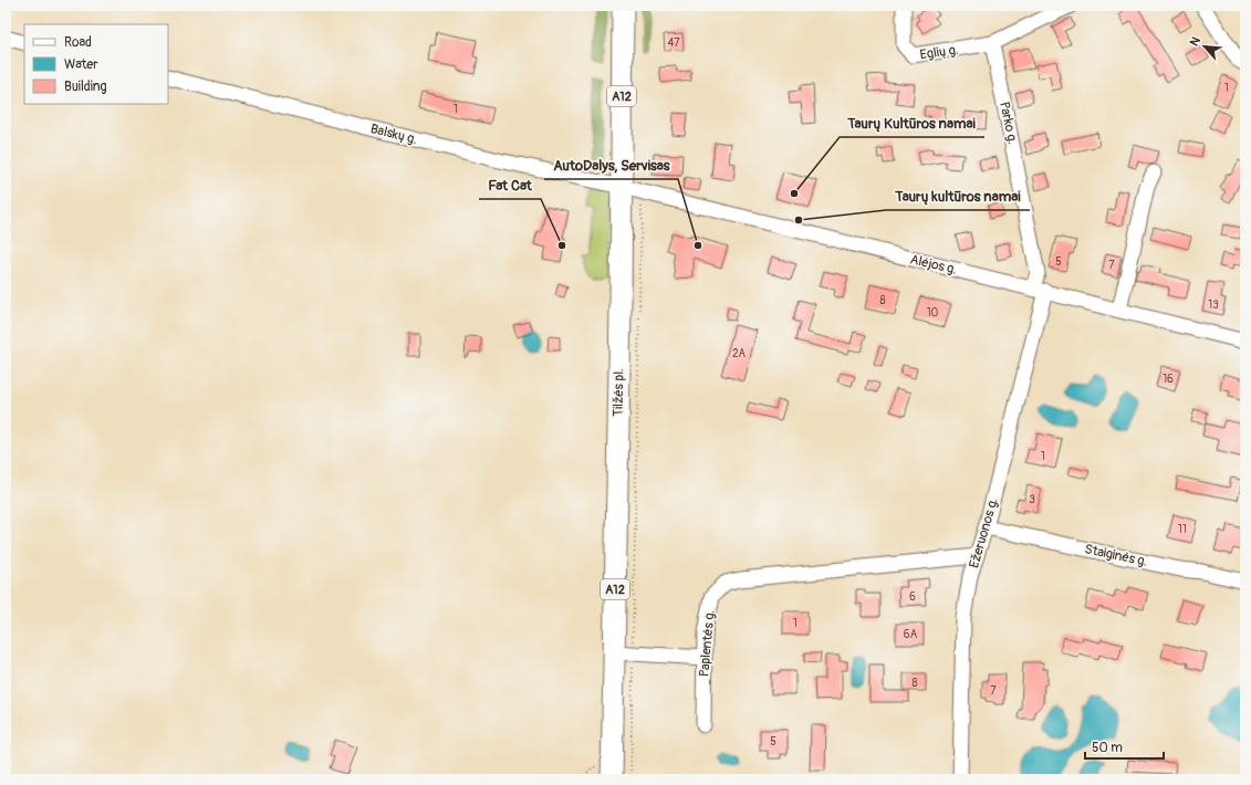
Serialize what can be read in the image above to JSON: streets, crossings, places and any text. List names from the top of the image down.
{
  "streets": {
    "highway": ["A12", "Tilžės pl."],
    "street": [
      "Eglių g.",
      "Parko g.",
      "Balskų g.",
      "Alėjos g.",
      "Ežeruonos g.",
      "Staiginės g.",
      "Paplentės g."
    ]
  },
  "crossings": [
    ["Eglių g.", "Parko g."],
    ["Parko g.", "Alėjos g."],
    ["Parko g.", "Ežeruonos g."],
    ["Balskų g.", "Alėjos g."],
    ["Balskų g.", "Tilžės pl."],
    ["Alėjos g.", "Tilžės pl."],
    ["Alėjos g.", "Ežeruonos g."],
    ["Ežeruonos g.", "Staiginės g."],
    ["Ežeruonos g.", "Paplentės g."]
  ],
  "places": [
    "Taurų Kultūros namai",
    "Taurų kultūros namai",
    "Fat Cat",
    "AutoDalys, Servisas"
  ],
  "house_numbers": [
    "47",
    "1",
    "1",
    "5",
    "7",
    "8",
    "13",
    "10",
    "2A",
    "16",
    "1",
    "3",
    "11",
    "6",
    "1",
    "6A",
    "8",
    "7",
    "5"
  ],
  "legend": ["Road", "Water", "Building"],
  "scale_bar": "50 m",
  "north": "top left"
}
